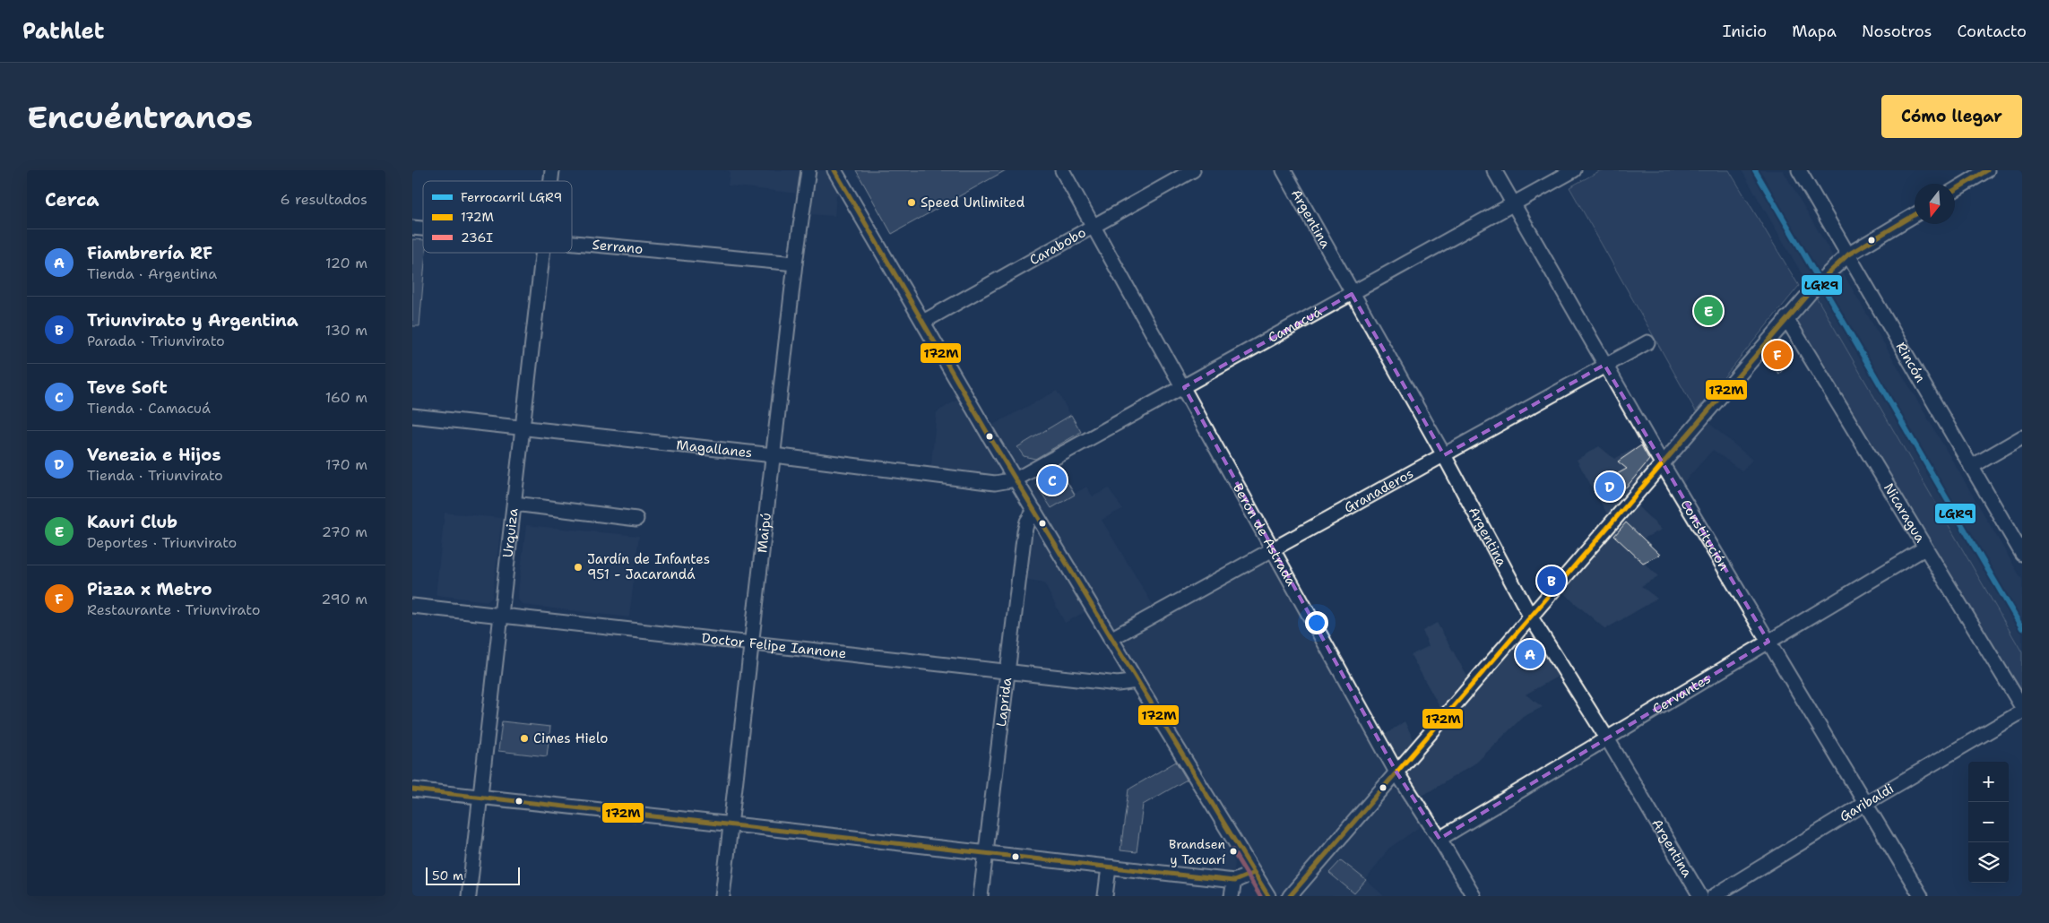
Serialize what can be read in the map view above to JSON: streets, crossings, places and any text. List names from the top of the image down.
{
  "streets": {
    "street": [
      "Argentina",
      "Carabobo",
      "Serrano",
      "Camacuá",
      "Rincón",
      "Magallanes",
      "Granaderos",
      "Nicaragua",
      "Urquiza",
      "Maipú",
      "Berón de Astrada",
      "Constitución",
      "Doctor Felipe Iannone",
      "Cervantes",
      "Laprida",
      "Garibaldi"
    ]
  },
  "crossings": [
    ["Argentina", "Camacuá"],
    ["Argentina", "Granaderos"],
    ["Argentina", "Cervantes"],
    ["Carabobo", "Berón de Astrada"],
    ["Serrano", "Maipú"],
    ["Camacuá", "Magallanes"],
    ["Camacuá", "Berón de Astrada"],
    ["Camacuá", "Constitución"],
    ["Magallanes", "Urquiza"],
    ["Magallanes", "Maipú"],
    ["Granaderos", "Berón de Astrada"],
    ["Granaderos", "Constitución"],
    ["Nicaragua", "Cervantes"],
    ["Urquiza", "Doctor Felipe Iannone"],
    ["Maipú", "Doctor Felipe Iannone"],
    ["Berón de Astrada", "Cervantes"],
    ["Constitución", "Cervantes"],
    ["Constitución", "Garibaldi"],
    ["Doctor Felipe Iannone", "Laprida"]
  ],
  "places": [
    "Speed Unlimited",
    "Jardín de Infantes 951 - Jacarandá",
    "Cimes Hielo",
    "Brandsen y Tacuarí"
  ],
  "lines": ["rail line LGR9", "transit line 172M", "transit line 236I"],
  "legend": ["Ferrocarril LGR9", "172M", "236I"],
  "scale_bar": "50 m",
  "north": "bottom",
  "page": {
    "header": "Pathlet",
    "nav": [
      "Inicio",
      "Mapa",
      "Nosotros",
      "Contacto"
    ],
    "buttons": "Cómo llegar",
    "title": "Encuéntranos",
    "heading": ["Cerca", "6 resultados"],
    "list": [
      {
        "mark": "A",
        "name": "Fiambrería RF",
        "note": "Tienda · Argentina",
        "value": "120 m"
      },
      {
        "mark": "B",
        "name": "Triunvirato y Argentina",
        "note": "Parada · Triunvirato",
        "value": "130 m"
      },
      {
        "mark": "C",
        "name": "Teve Soft",
        "note": "Tienda · Camacuá",
        "value": "160 m"
      },
      {
        "mark": "D",
        "name": "Venezia e Hijos",
        "note": "Tienda · Triunvirato",
        "value": "170 m"
      },
      {
        "mark": "E",
        "name": "Kauri Club",
        "note": "Deportes · Triunvirato",
        "value": "270 m"
      },
      {
        "mark": "F",
        "name": "Pizza x Metro",
        "note": "Restaurante · Triunvirato",
        "value": "290 m"
      }
    ],
    "pins": [
      "E",
      "F",
      "C",
      "D",
      "B",
      "A"
    ],
    "map_buttons": ["+", "−"],
    "scale": "50 m"
  }
}
